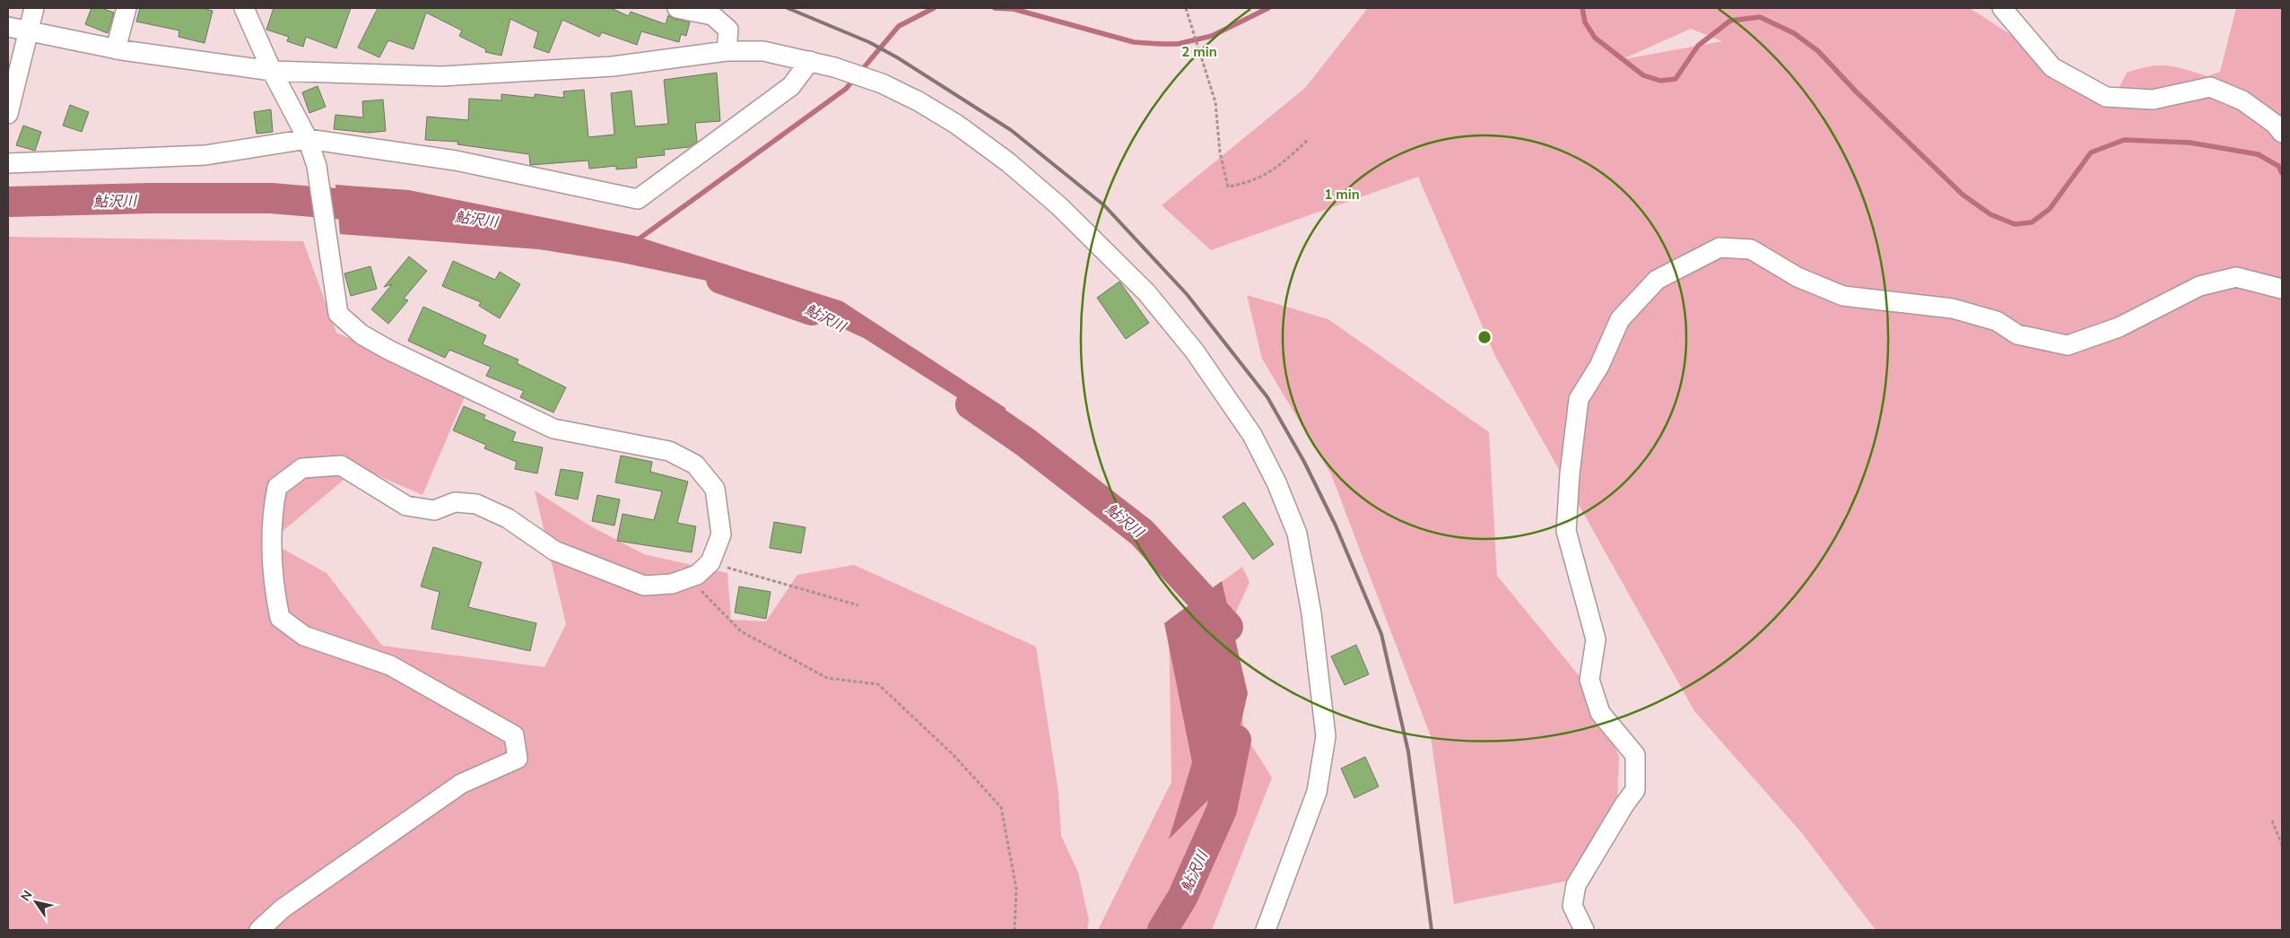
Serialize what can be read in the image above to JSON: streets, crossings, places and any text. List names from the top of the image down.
{
  "water": ["鮎沢川"],
  "north": "top left",
  "rings": ["2 min", "1 min"]
}
